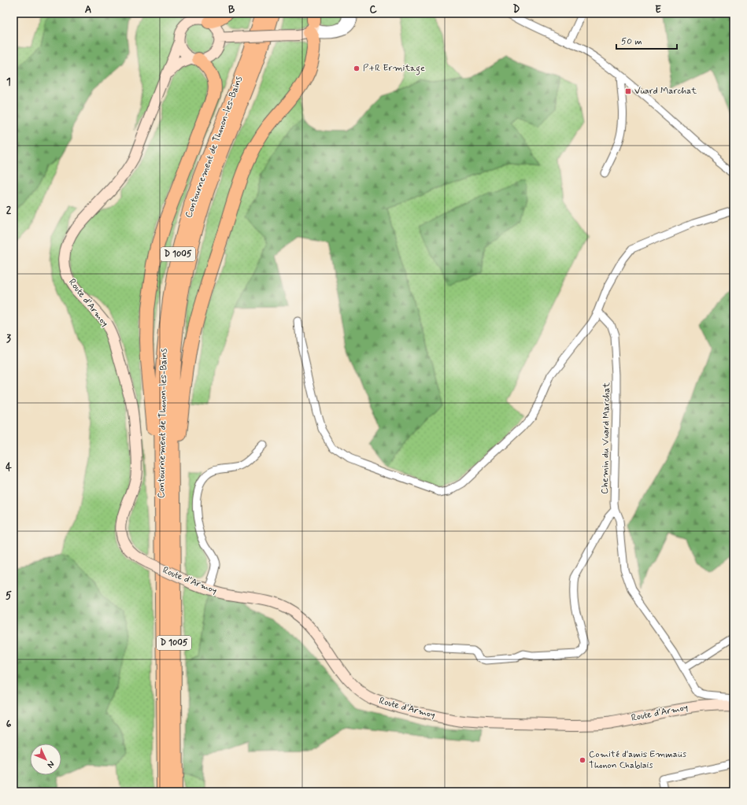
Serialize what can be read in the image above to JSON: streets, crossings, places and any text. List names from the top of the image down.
{
  "streets": {
    "highway": ["Contournement de Thonon-les-Bains", "D 1005"],
    "main road": ["Route d'Armoy"],
    "street": ["Chemin du Vuard Marchat"]
  },
  "crossings": [
    ["Contournement de Thonon-les-Bains", "D 1005"],
    ["D 1005", "Route d'Armoy"]
  ],
  "places": {
    "other": ["P+R Ermitage", "Comité d'amis Emmaüs Thonon Chablais"],
    "transit": ["Vuard Marchat"]
  },
  "scale_bar": "50 m",
  "north": "bottom right",
  "grid": {
    "columns": [
      "A",
      "B",
      "C",
      "D",
      "E"
    ],
    "rows": [
      "1",
      "2",
      "3",
      "4",
      "5",
      "6"
    ]
  }
}
